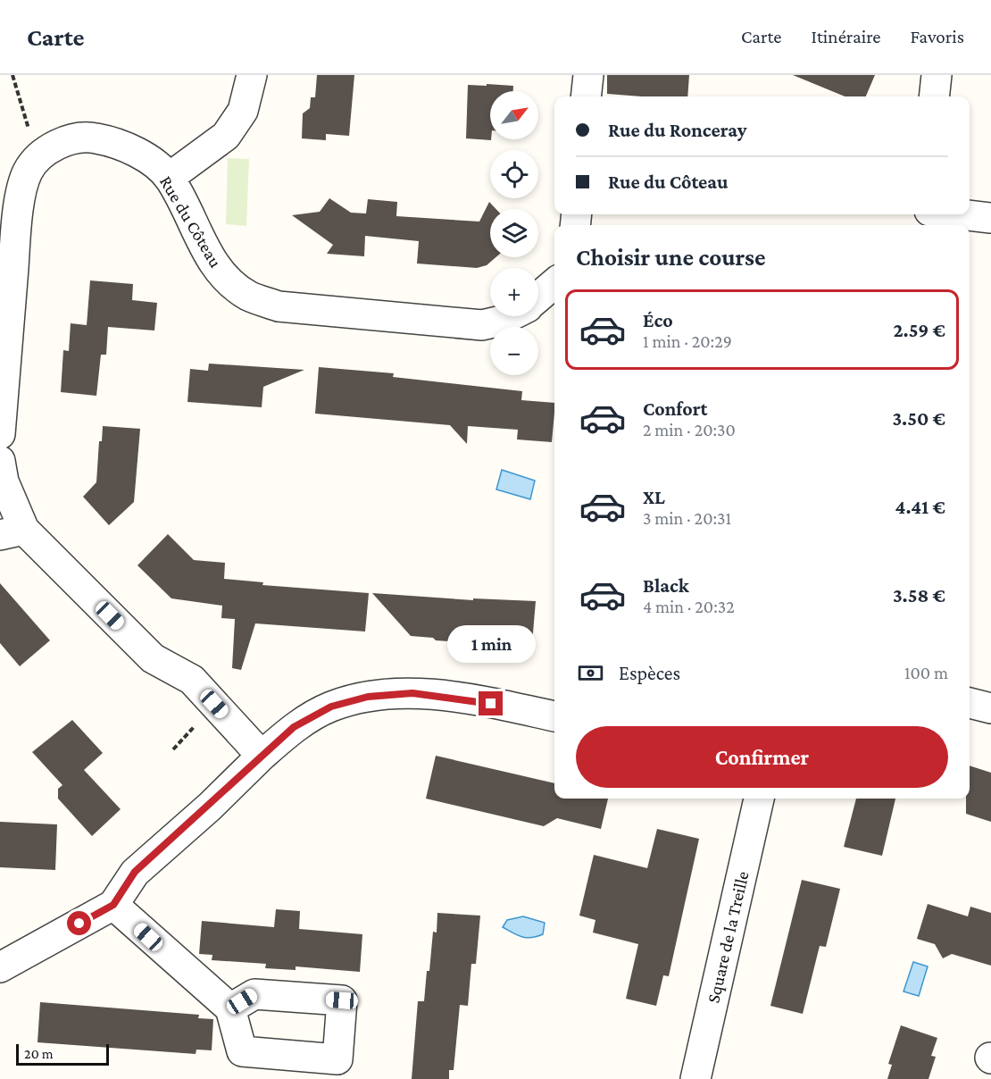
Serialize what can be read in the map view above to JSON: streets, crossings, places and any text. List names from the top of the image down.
{
  "streets": {
    "street": ["Rue du Côteau", "Square de la Treille"]
  },
  "scale_bar": "20 m",
  "north": "top right",
  "page": {
    "header": "Carte",
    "nav": ["Carte", "Itinéraire", "Favoris"],
    "map_buttons": ["+", "−"],
    "banner": ["Rue du Ronceray", "Rue du Côteau"],
    "heading": "Choisir une course",
    "list": [
      {
        "name": "Éco",
        "note": "1 min · 20:29",
        "value": "2.59 €"
      },
      {
        "name": "Confort",
        "note": "2 min · 20:30",
        "value": "3.50 €"
      },
      {
        "name": "XL",
        "note": "3 min · 20:31",
        "value": "4.41 €"
      },
      {
        "name": "Black",
        "note": "4 min · 20:32",
        "value": "3.58 €"
      }
    ],
    "bubble": "1 min",
    "pay": ["Espèces", "100 m"],
    "buttons": "Confirmer",
    "scale": "20 m"
  }
}
